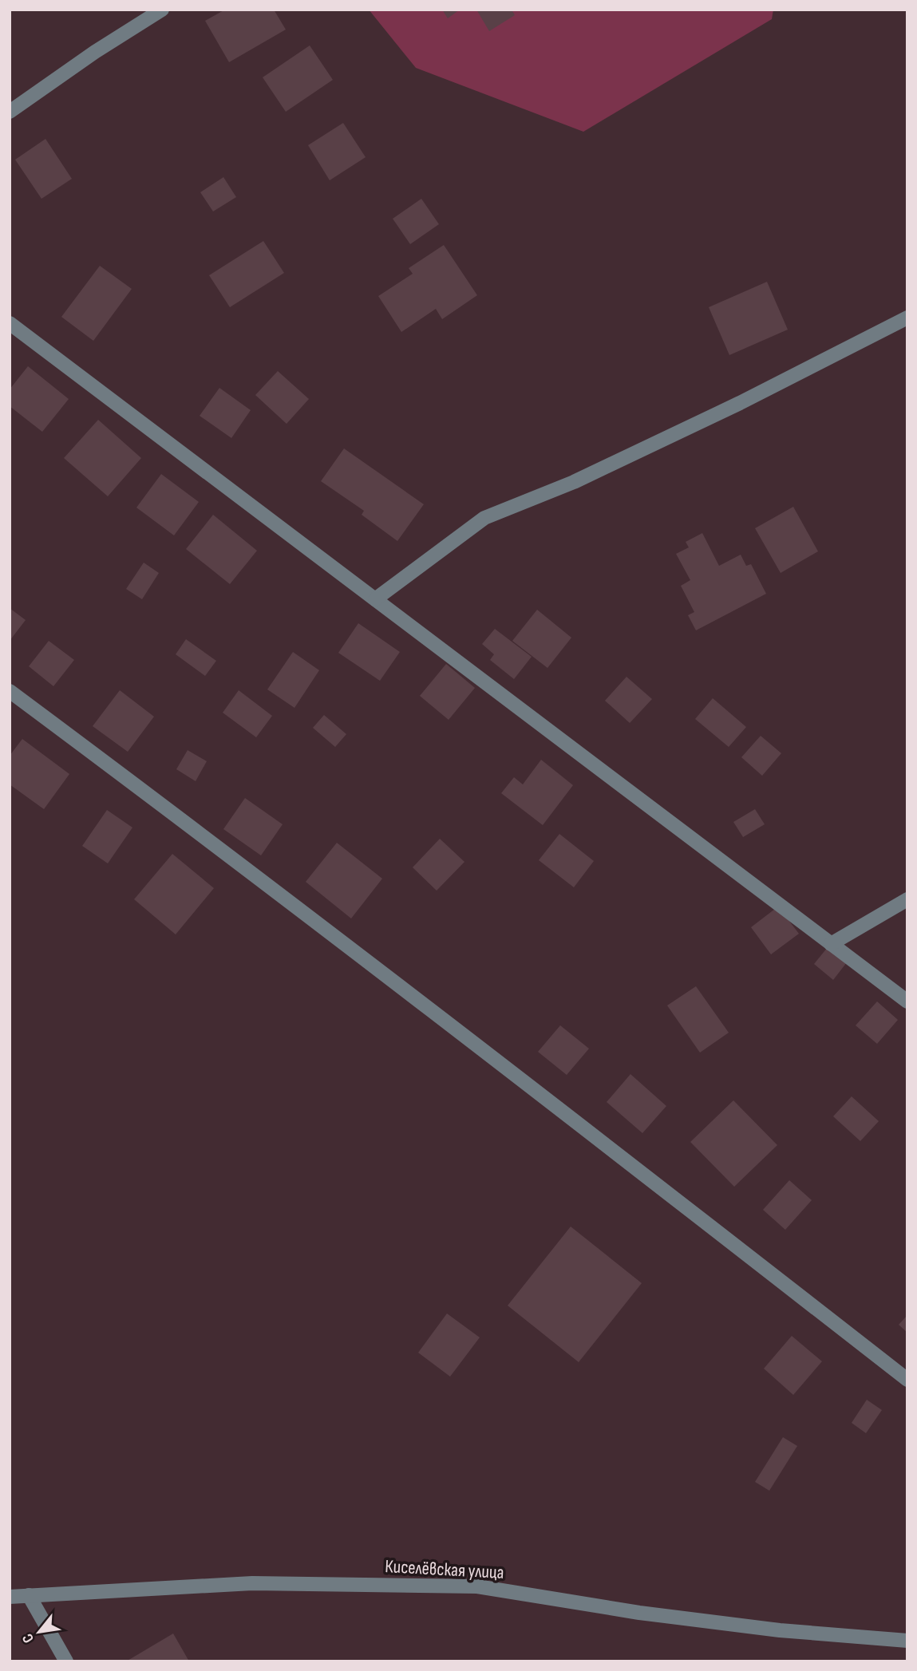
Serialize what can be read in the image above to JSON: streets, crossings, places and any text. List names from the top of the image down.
{
  "streets": {
    "street": ["Киселёвская улица"]
  },
  "north": "bottom left"
}
